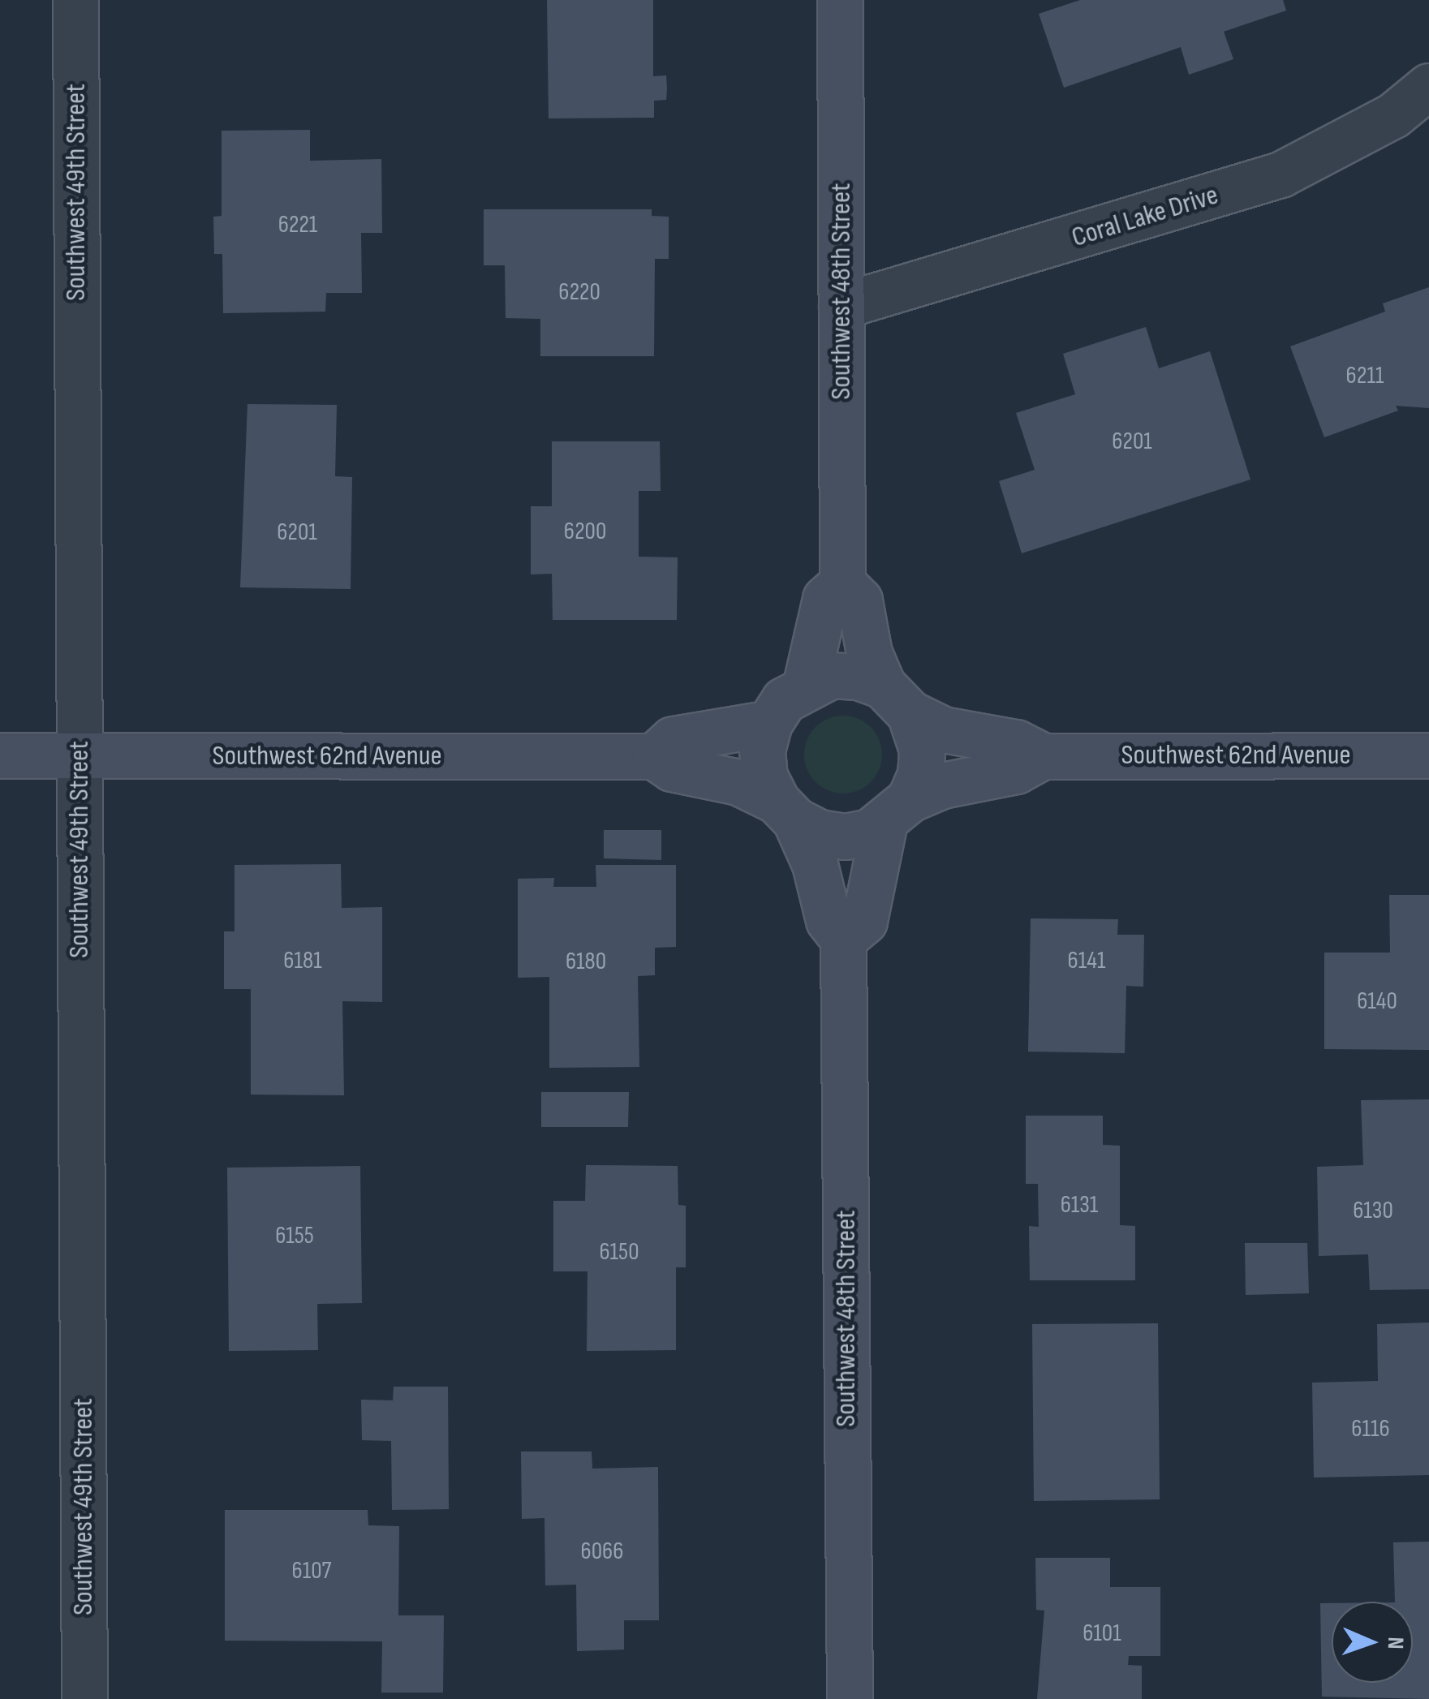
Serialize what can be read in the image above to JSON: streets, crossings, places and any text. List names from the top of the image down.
{
  "streets": {
    "street": [
      "Southwest 49th Street",
      "Coral Lake Drive",
      "Southwest 48th Street",
      "Southwest 62nd Avenue"
    ]
  },
  "crossings": [
    ["Southwest 49th Street", "Southwest 62nd Avenue"],
    ["Coral Lake Drive", "Southwest 48th Street"],
    ["Southwest 48th Street", "Southwest 62nd Avenue"]
  ],
  "house_numbers": [
    "6221",
    "6220",
    "6211",
    "6201",
    "6200",
    "6201",
    "6181",
    "6141",
    "6180",
    "6140",
    "6131",
    "6130",
    "6155",
    "6150",
    "6116",
    "6066",
    "6107",
    "6101"
  ],
  "north": "right"
}
